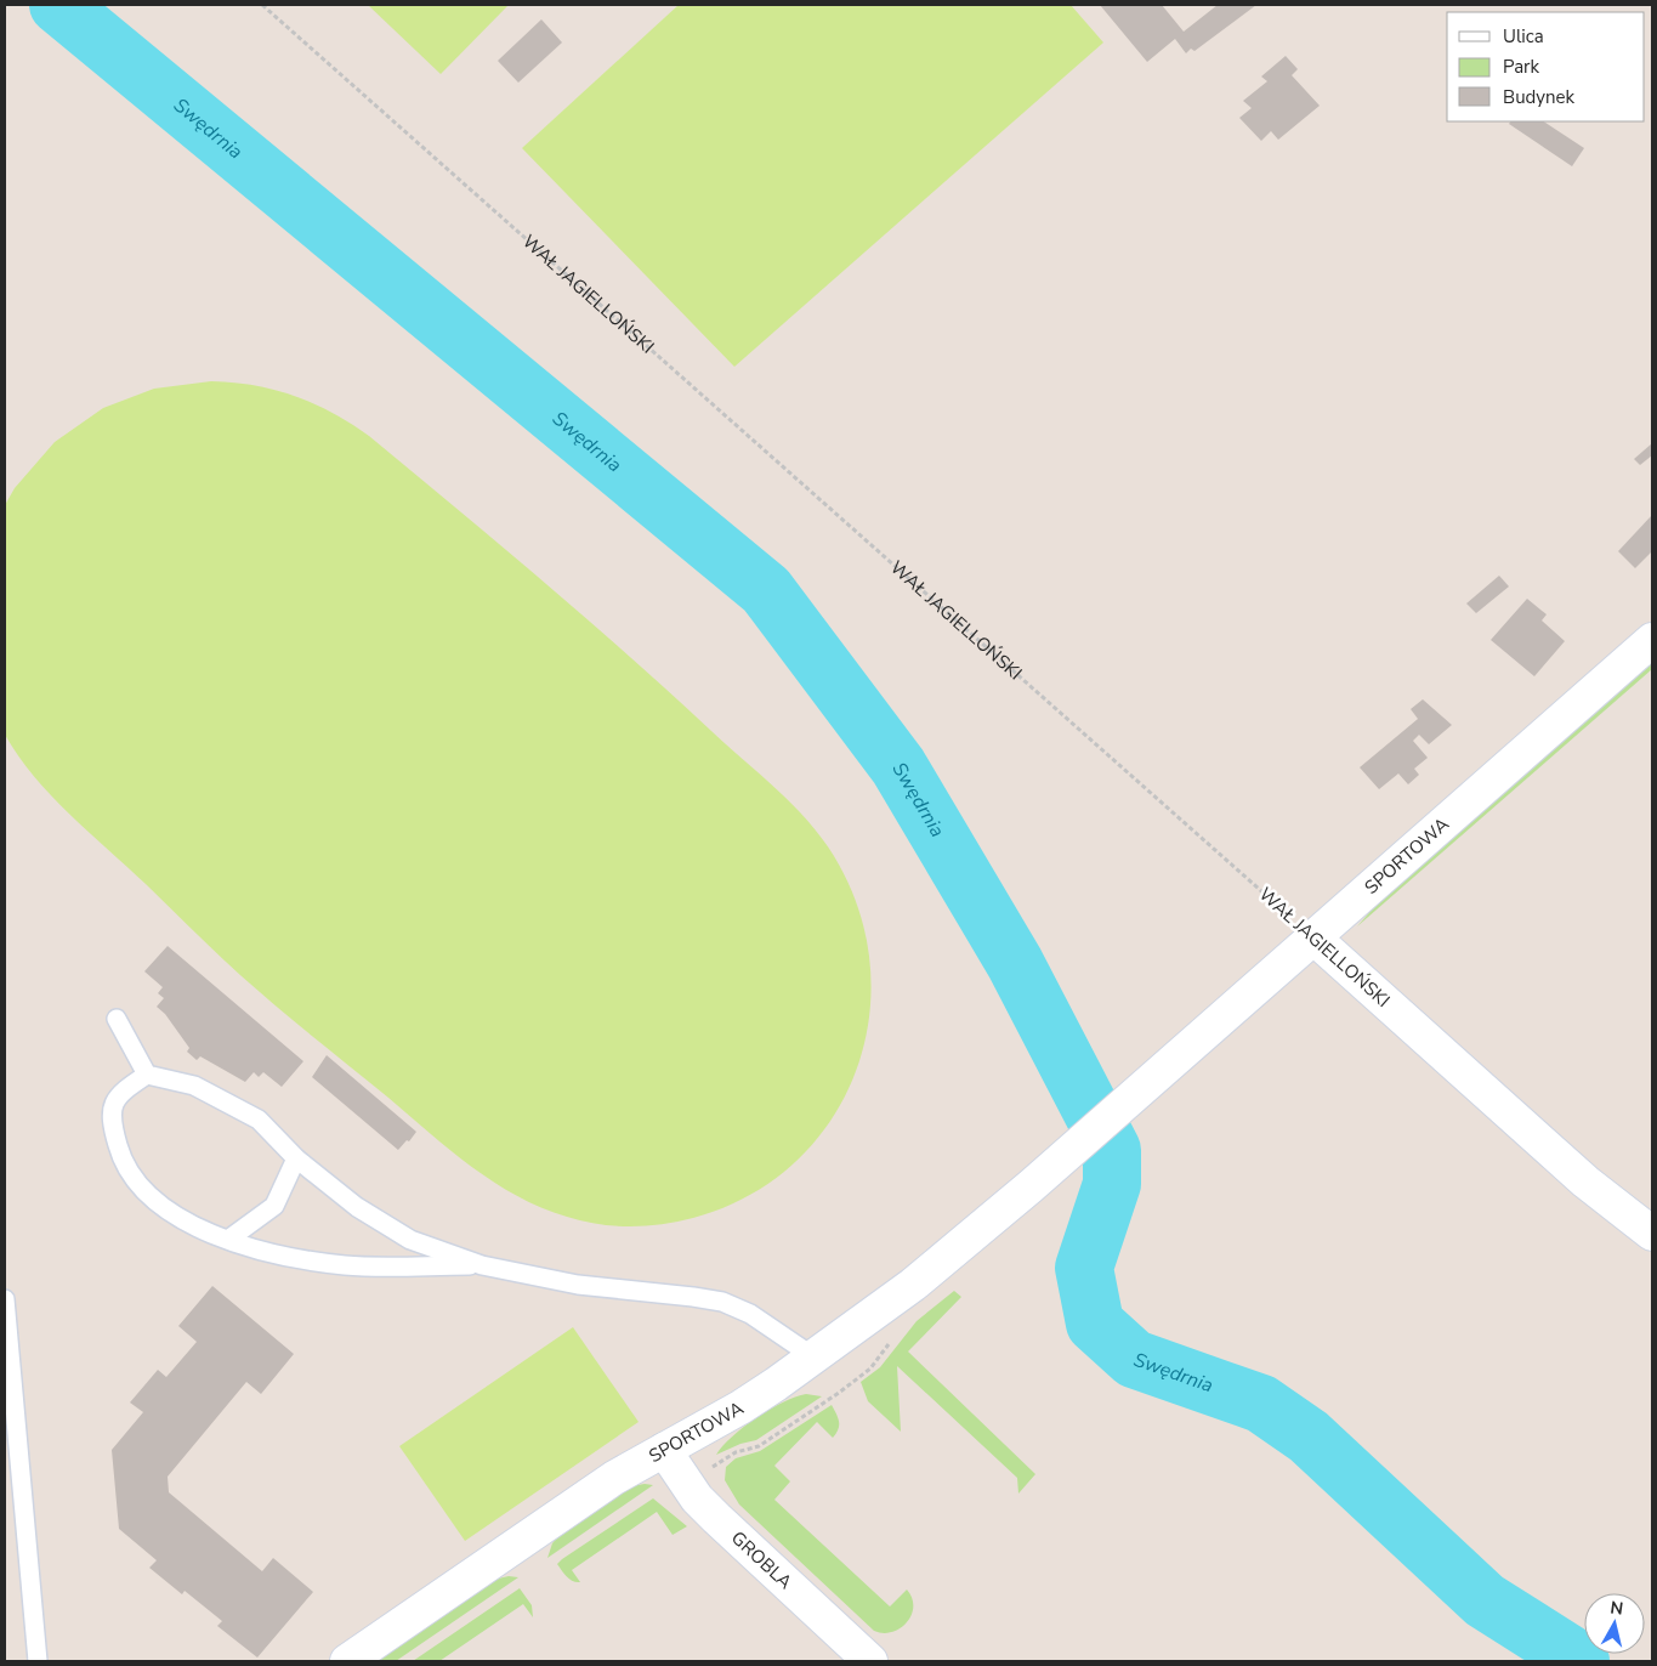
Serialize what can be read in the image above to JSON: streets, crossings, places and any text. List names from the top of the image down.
{
  "streets": {
    "street": ["WAŁ JAGIELLOŃSKI", "SPORTOWA", "GROBLA"]
  },
  "crossings": [
    ["WAŁ JAGIELLOŃSKI", "SPORTOWA"],
    ["SPORTOWA", "GROBLA"]
  ],
  "water": ["Swędrnia"],
  "legend": ["Ulica", "Park", "Budynek"],
  "north": "top"
}
